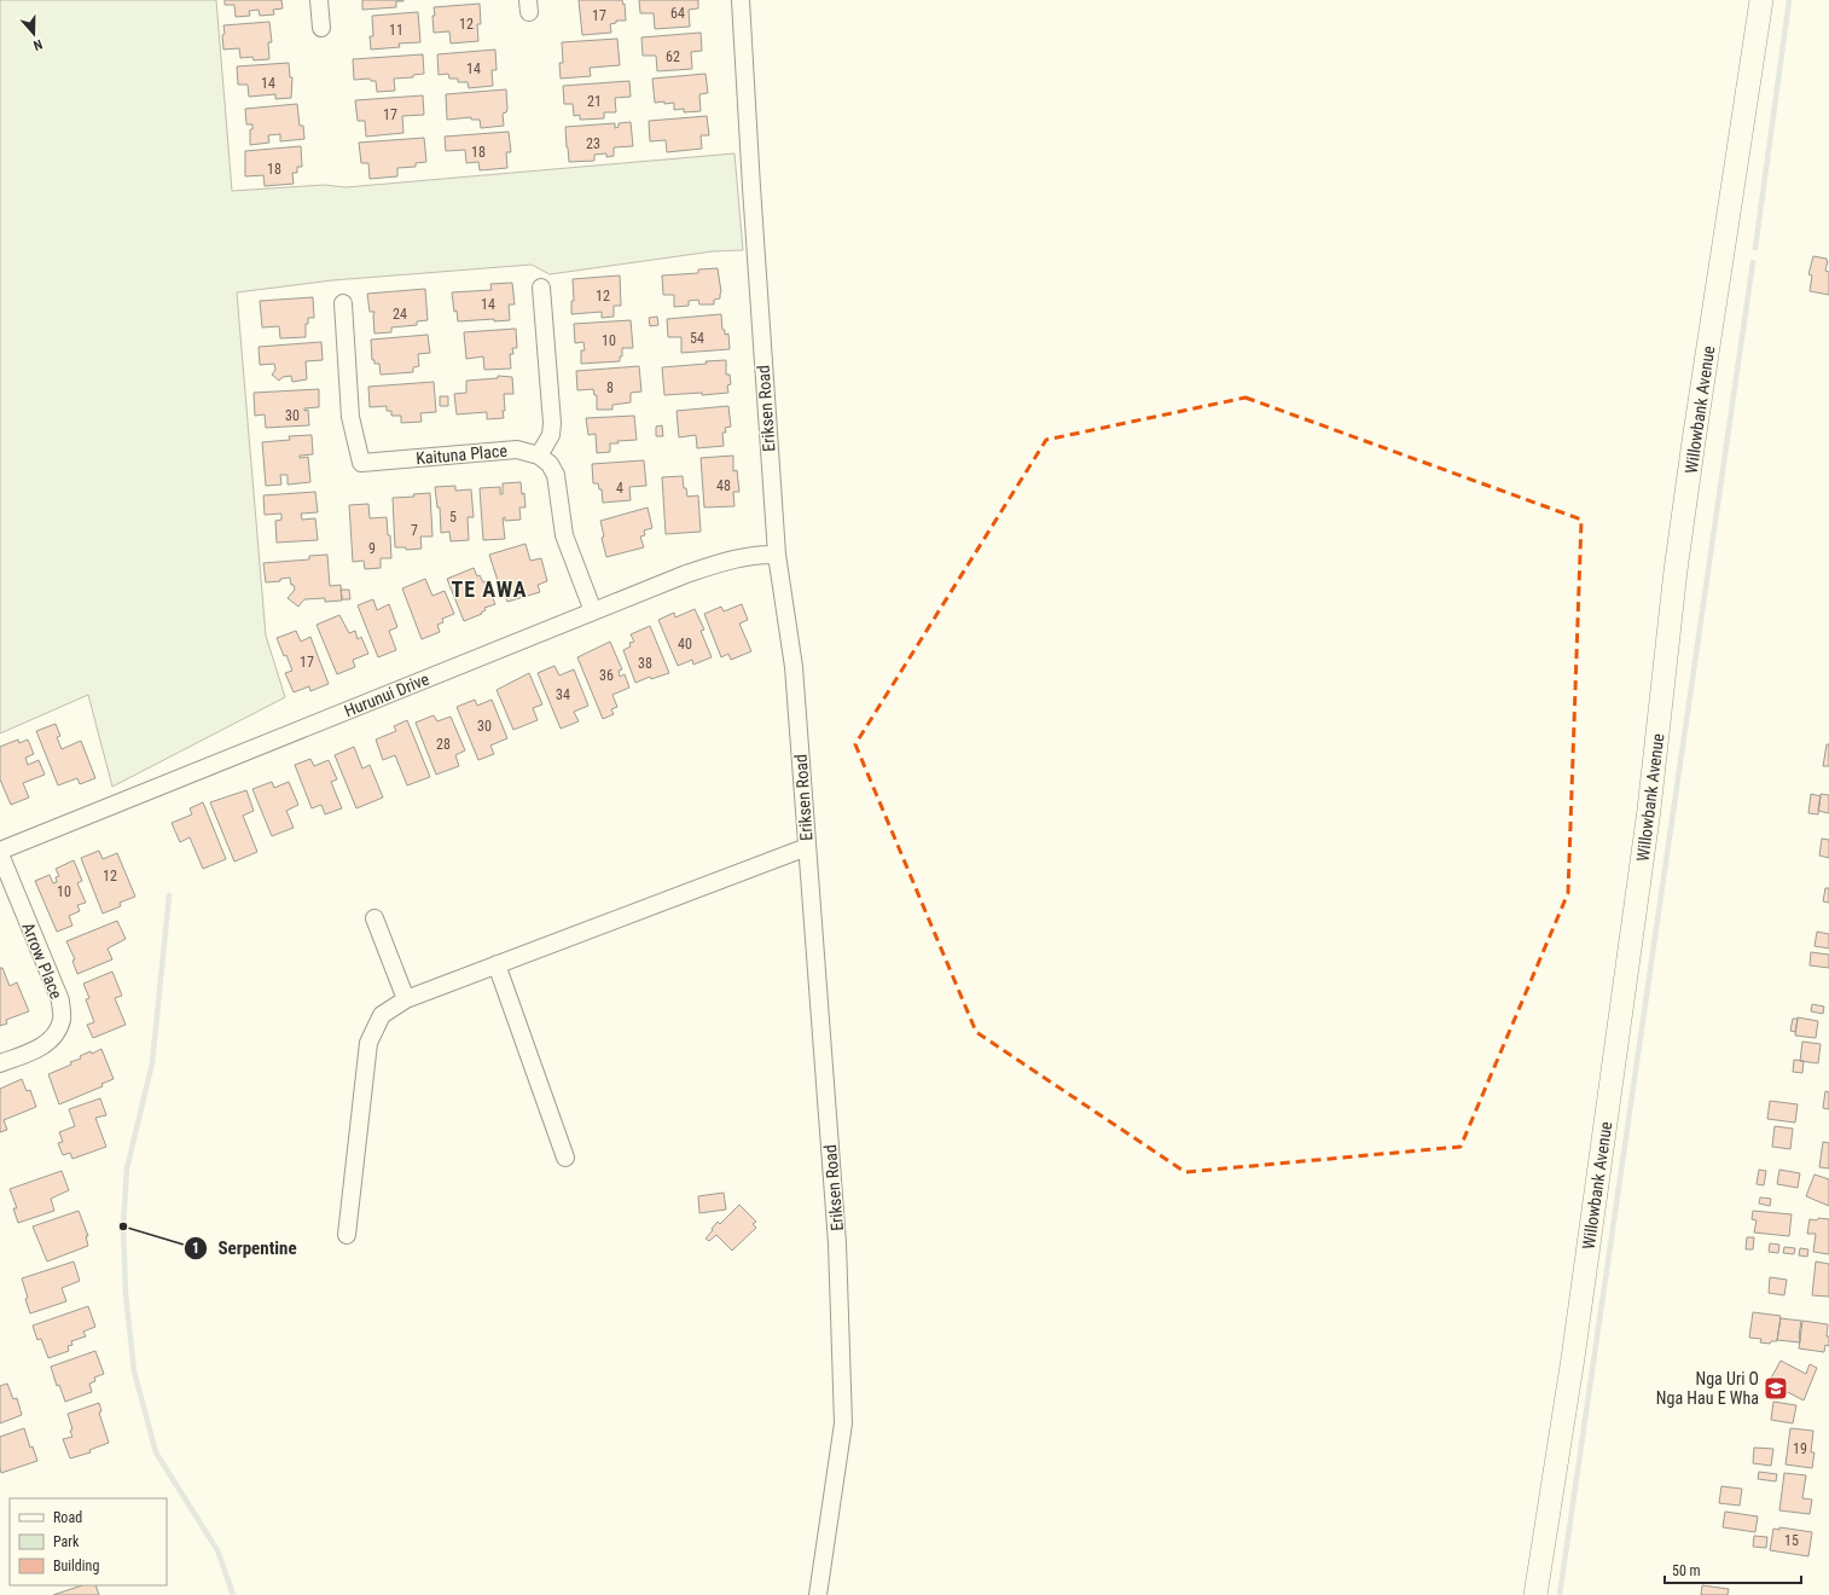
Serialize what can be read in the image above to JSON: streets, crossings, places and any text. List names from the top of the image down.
{
  "streets": {
    "main road": ["Willowbank Avenue"],
    "street": [
      "Eriksen Road",
      "Kaituna Place",
      "Hurunui Drive",
      "Arrow Place"
    ]
  },
  "crossings": [
    ["Eriksen Road", "Hurunui Drive"]
  ],
  "districts": ["TE AWA"],
  "places": {
    "other": ["Serpentine"],
    "school or university": ["Nga Uri O Nga Hau E Wha"]
  },
  "house_numbers": [
    "64",
    "17",
    "12",
    "11",
    "62",
    "14",
    "14",
    "21",
    "17",
    "23",
    "18",
    "18",
    "12",
    "14",
    "24",
    "54",
    "10",
    "8",
    "30",
    "48",
    "4",
    "5",
    "7",
    "9",
    "40",
    "17",
    "38",
    "36",
    "34",
    "30",
    "28",
    "12",
    "10",
    "19",
    "15"
  ],
  "legend": ["Road", "Park", "Building"],
  "scale_bar": "50 m",
  "north": "bottom"
}
